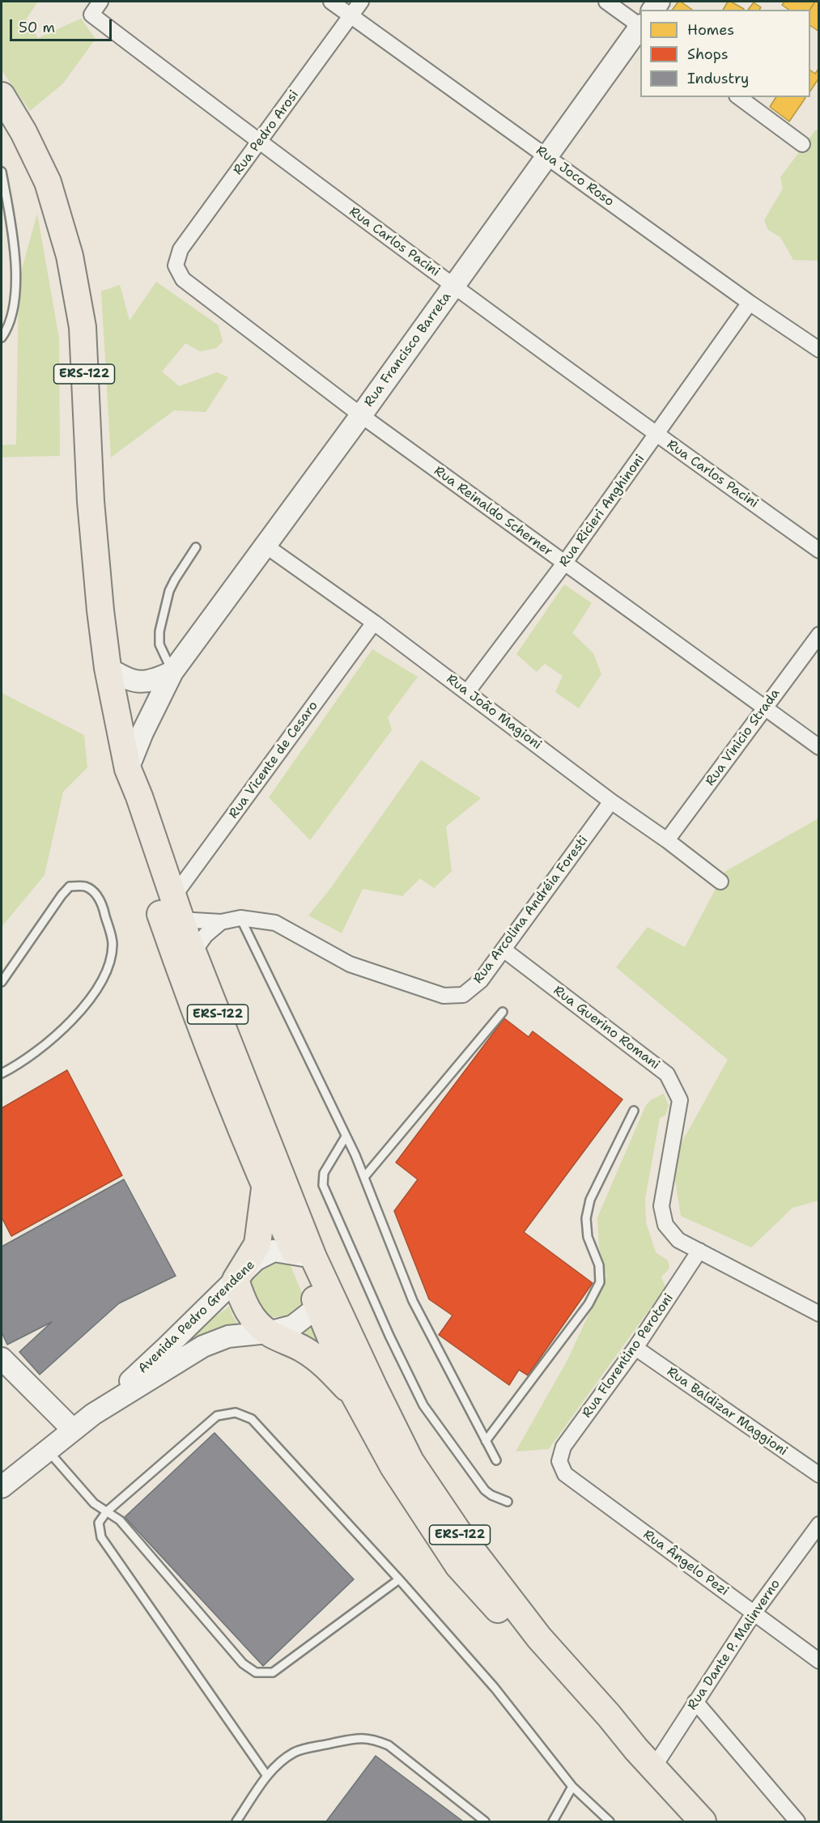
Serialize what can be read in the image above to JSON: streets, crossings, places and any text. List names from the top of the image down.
{
  "streets": {
    "highway": ["ERS-122"],
    "street": [
      "Rua Pedro Arosi",
      "Rua Joco Roso",
      "Rua Carlos Pacini",
      "Rua Francisco Barreta",
      "Rua Ricieri Anghinoni",
      "Rua Reinaldo Scherner",
      "Rua João Magioni",
      "Rua Vinicio Strada",
      "Rua Vicente de Cesaro",
      "Rua Arcolina Andréia Foresti",
      "Rua Guerino Romani",
      "Avenida Pedro Grendene",
      "Rua Florentino Perotoni",
      "Rua Baldizar Maggioni",
      "Rua Ângelo Pezi",
      "Rua Dante P. Malinverno"
    ]
  },
  "crossings": [
    ["Rua Pedro Arosi", "Rua Joco Roso"],
    ["Rua Pedro Arosi", "Rua Carlos Pacini"],
    ["Rua Pedro Arosi", "Rua Reinaldo Scherner"],
    ["Rua Joco Roso", "Rua Francisco Barreta"],
    ["Rua Joco Roso", "Rua Ricieri Anghinoni"],
    ["Rua Carlos Pacini", "Rua Francisco Barreta"],
    ["Rua Carlos Pacini", "Rua Ricieri Anghinoni"],
    ["Rua Francisco Barreta", "ERS-122"],
    ["Rua Francisco Barreta", "Rua Reinaldo Scherner"],
    ["Rua Francisco Barreta", "Rua João Magioni"],
    ["ERS-122", "Rua Vicente de Cesaro"],
    ["ERS-122", "Rua Arcolina Andréia Foresti"],
    ["ERS-122", "Avenida Pedro Grendene"],
    ["ERS-122", "Rua Dante P. Malinverno"],
    ["Rua Ricieri Anghinoni", "Rua Reinaldo Scherner"],
    ["Rua Ricieri Anghinoni", "Rua João Magioni"],
    ["Rua Reinaldo Scherner", "Rua Vinicio Strada"],
    ["Rua João Magioni", "Rua Vinicio Strada"],
    ["Rua João Magioni", "Rua Vicente de Cesaro"],
    ["Rua João Magioni", "Rua Arcolina Andréia Foresti"],
    ["Rua Vicente de Cesaro", "Rua Arcolina Andréia Foresti"],
    ["Rua Arcolina Andréia Foresti", "Rua Guerino Romani"],
    ["Rua Guerino Romani", "Rua Florentino Perotoni"],
    ["Rua Florentino Perotoni", "Rua Baldizar Maggioni"],
    ["Rua Florentino Perotoni", "Rua Ângelo Pezi"],
    ["Rua Ângelo Pezi", "Rua Dante P. Malinverno"]
  ],
  "legend": ["Homes", "Shops", "Industry"],
  "scale_bar": "50 m"
}
